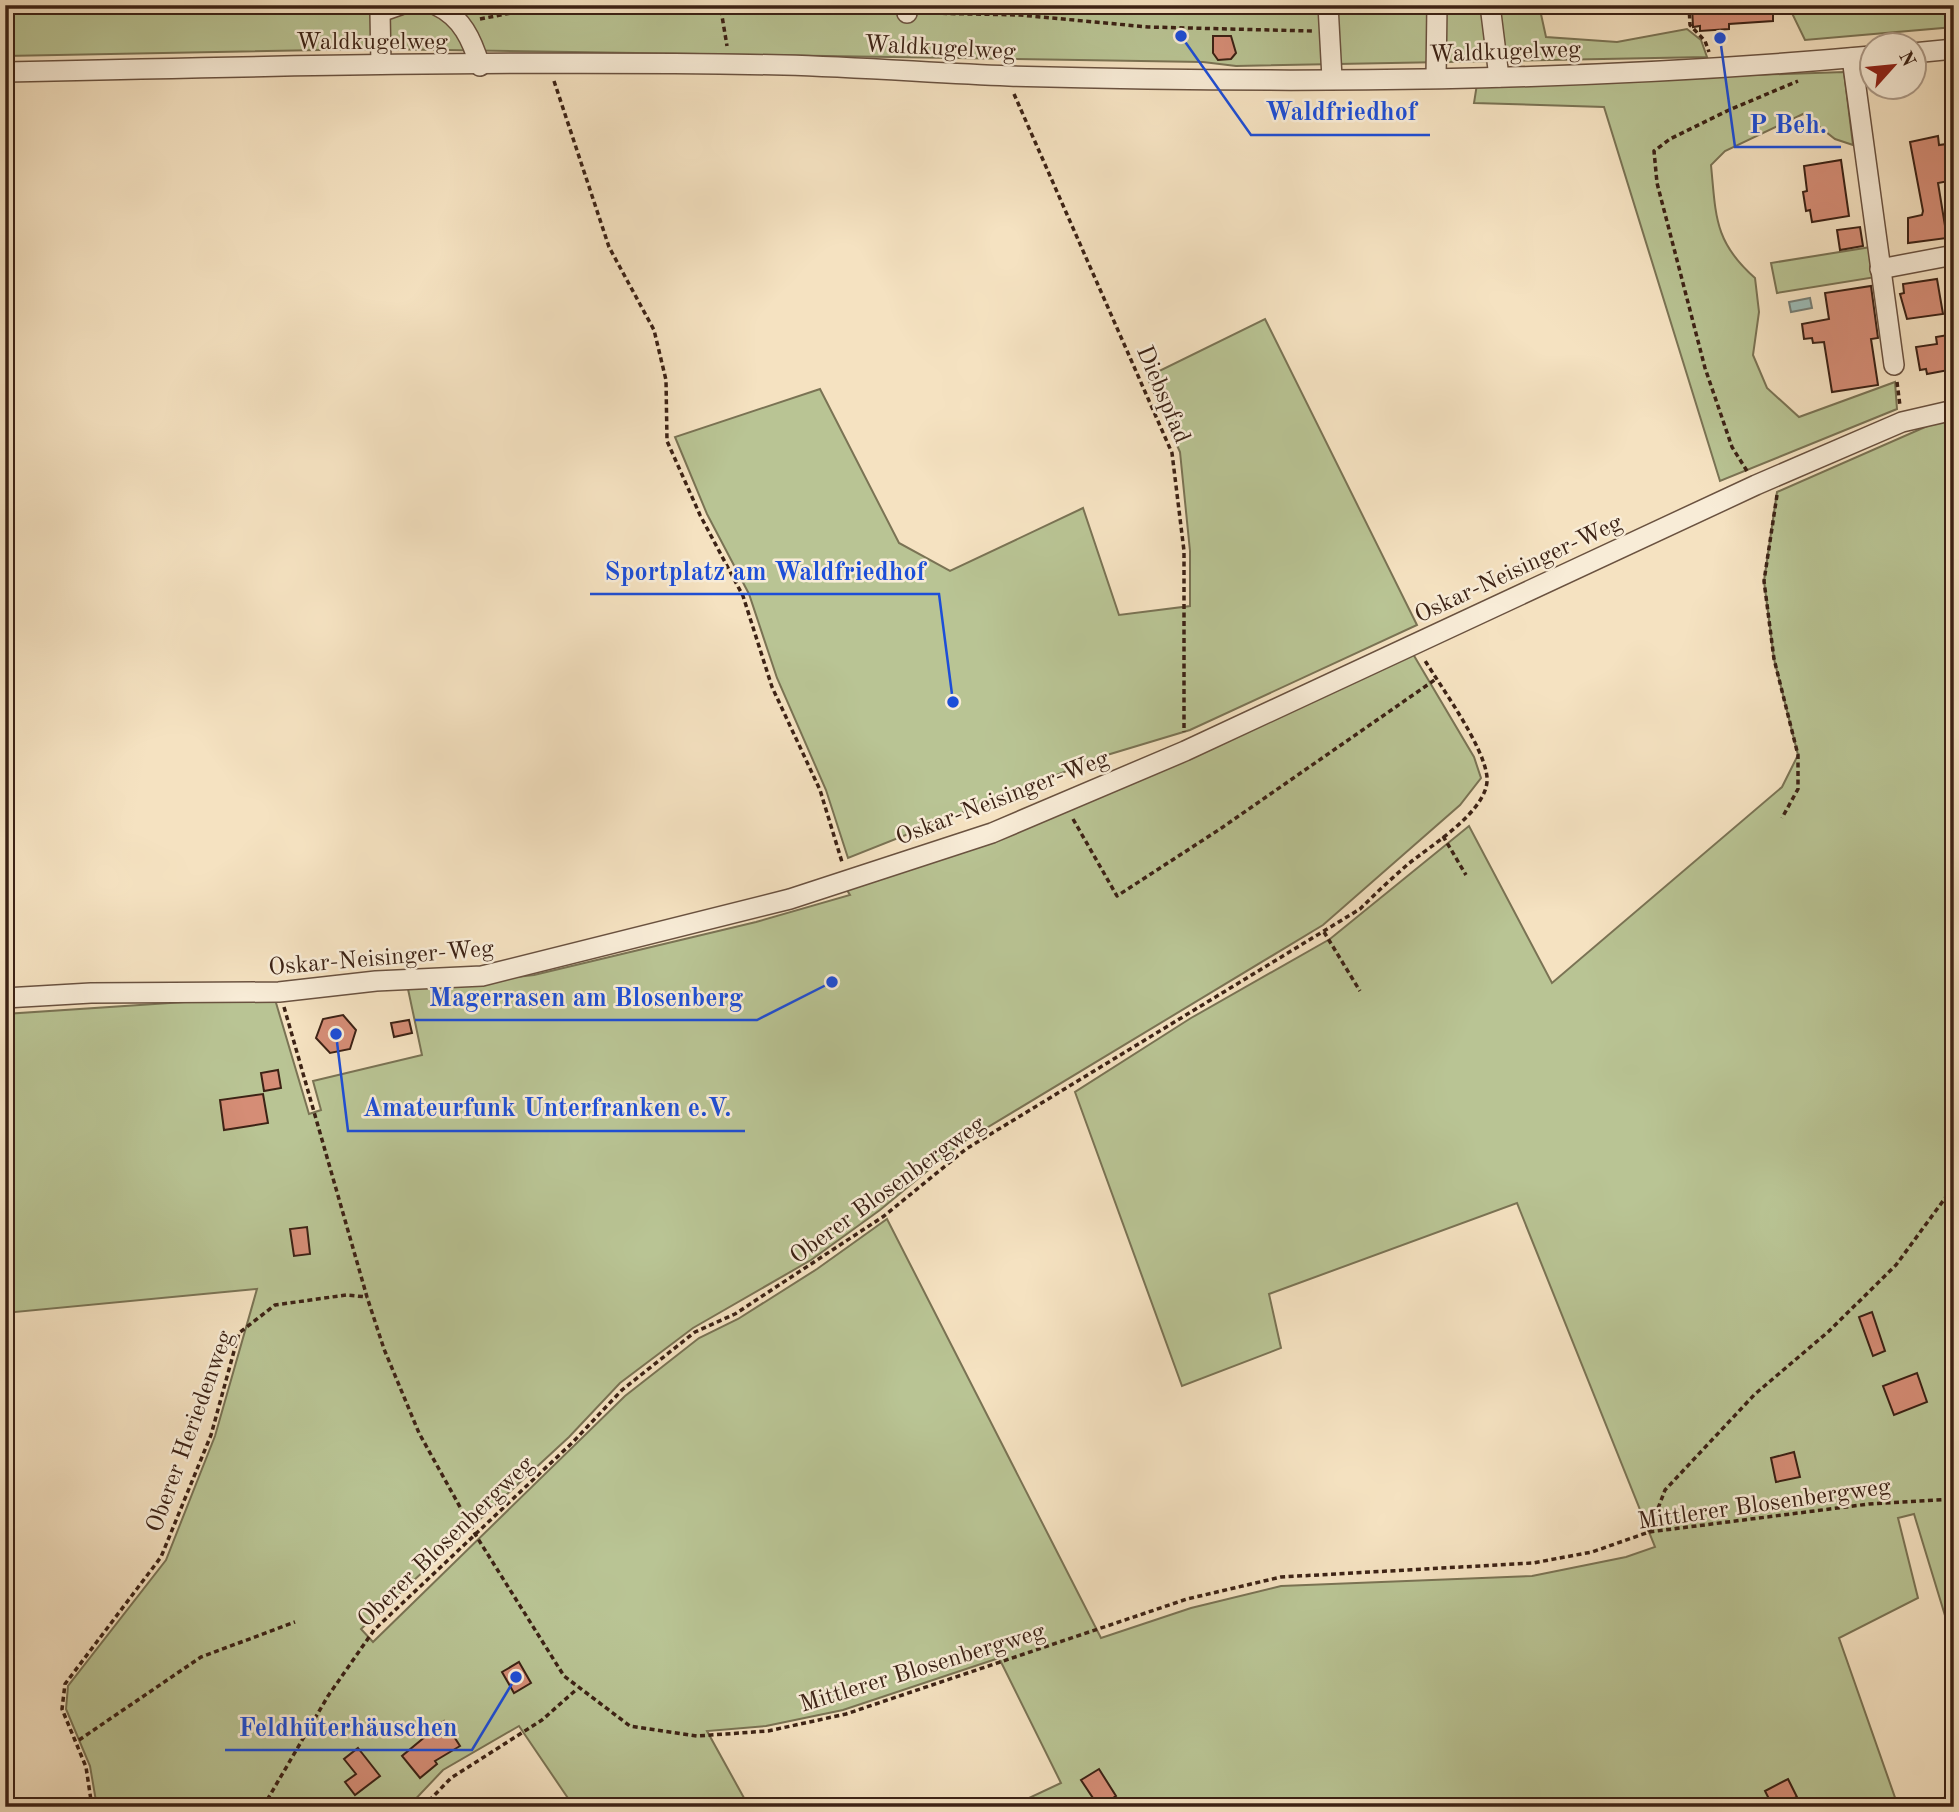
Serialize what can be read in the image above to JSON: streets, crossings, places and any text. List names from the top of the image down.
{
  "streets": {
    "street": ["Waldkugelweg", "Oskar-Neisinger-Weg"],
    "path": [
      "Diebspfad",
      "Oberer Blosenbergweg",
      "Oberer Heriedenweg",
      "Mittlerer Blosenbergweg"
    ]
  },
  "crossings": [
    ["Waldkugelweg", "Diebspfad"],
    ["Diebspfad", "Oskar-Neisinger-Weg"],
    ["Oskar-Neisinger-Weg", "Oberer Blosenbergweg"],
    ["Oskar-Neisinger-Weg", "Mittlerer Blosenbergweg"],
    ["Oberer Blosenbergweg", "Mittlerer Blosenbergweg"],
    ["Oberer Heriedenweg", "Mittlerer Blosenbergweg"]
  ],
  "places": [
    "Waldfriedhof",
    "P Beh.",
    "Sportplatz am Waldfriedhof",
    "Magerrasen am Blosenberg",
    "Amateurfunk Unterfranken e.V.",
    "Feldhüterhäuschen"
  ],
  "north": "top right"
}
